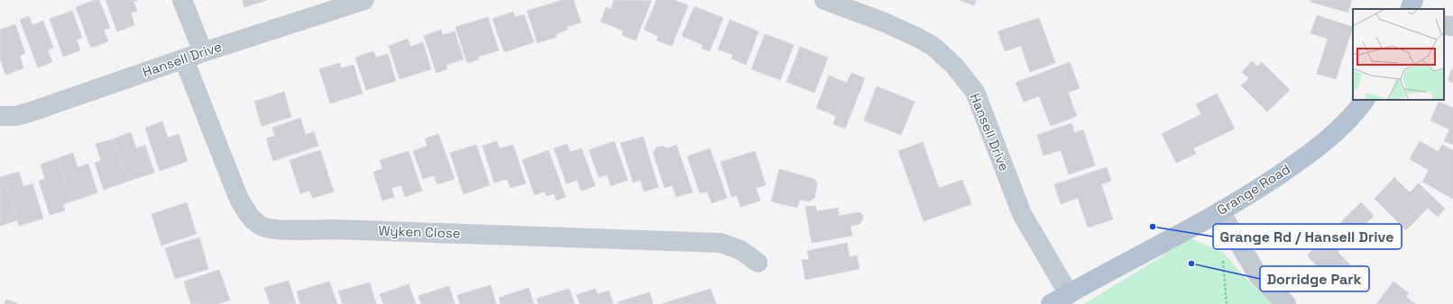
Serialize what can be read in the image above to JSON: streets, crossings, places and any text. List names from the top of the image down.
{
  "streets": {
    "main road": ["Grange Road"],
    "street": ["Hansell Drive", "Wyken Close"]
  },
  "crossings": [
    ["Hansell Drive", "Grange Road"],
    ["Hansell Drive", "Wyken Close"]
  ],
  "places": ["Grange Rd / Hansell Drive", "Dorridge Park"]
}
